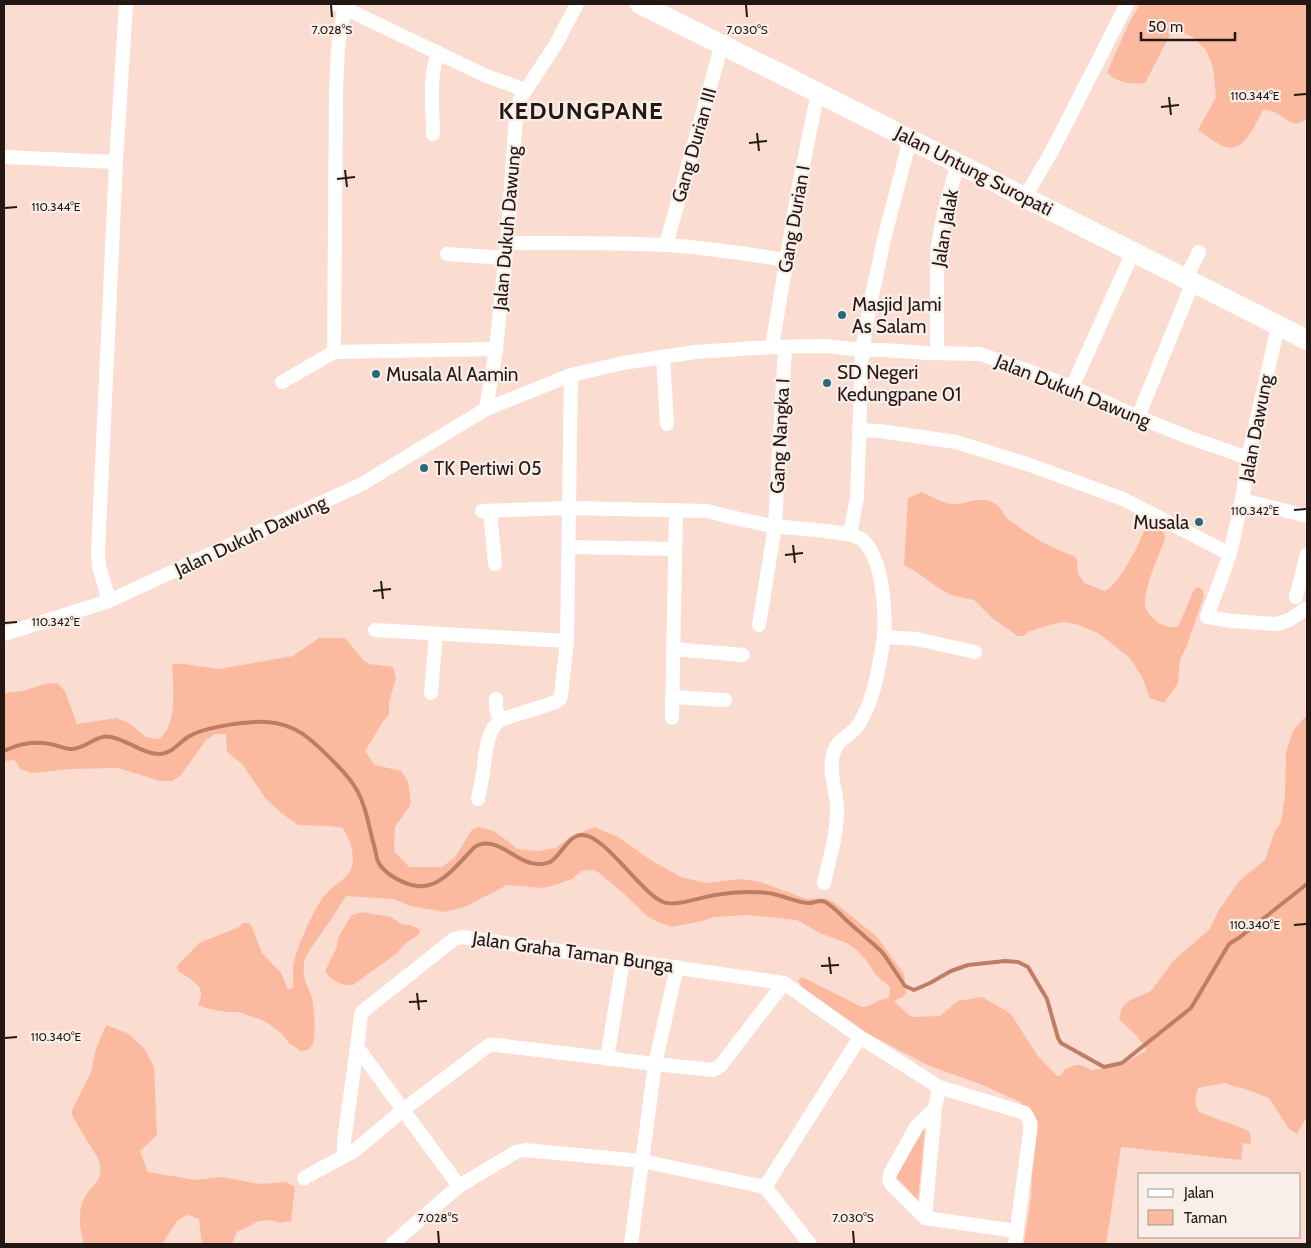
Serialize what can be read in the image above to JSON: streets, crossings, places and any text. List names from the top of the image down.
{
  "streets": {
    "main road": ["Jalan Untung Suropati"],
    "street": [
      "Gang Durian III",
      "Gang Durian I",
      "Jalan Dukuh Dawung",
      "Jalan Jalak",
      "Jalan Dawung",
      "Gang Nangka I",
      "Jalan Graha Taman Bunga"
    ]
  },
  "crossings": [
    ["Gang Durian III", "Jalan Untung Suropati"],
    ["Jalan Untung Suropati", "Gang Durian I"],
    ["Jalan Untung Suropati", "Jalan Jalak"],
    ["Jalan Untung Suropati", "Jalan Dawung"],
    ["Gang Durian I", "Jalan Dukuh Dawung"],
    ["Gang Durian I", "Gang Nangka I"],
    ["Jalan Dukuh Dawung", "Jalan Jalak"],
    ["Jalan Dukuh Dawung", "Jalan Dawung"],
    ["Jalan Dukuh Dawung", "Gang Nangka I"]
  ],
  "districts": ["KEDUNGPANE"],
  "places": [
    "Masjid Jami As Salam",
    "Musala Al Aamin",
    "SD Negeri Kedungpane 01",
    "TK Pertiwi 05",
    "Musala"
  ],
  "legend": ["Jalan", "Taman"],
  "scale_bar": "50 m",
  "coordinates": [
    "7.028°S",
    "7.030°S",
    "110.344°E",
    "110.342°E",
    "110.340°E"
  ]
}
